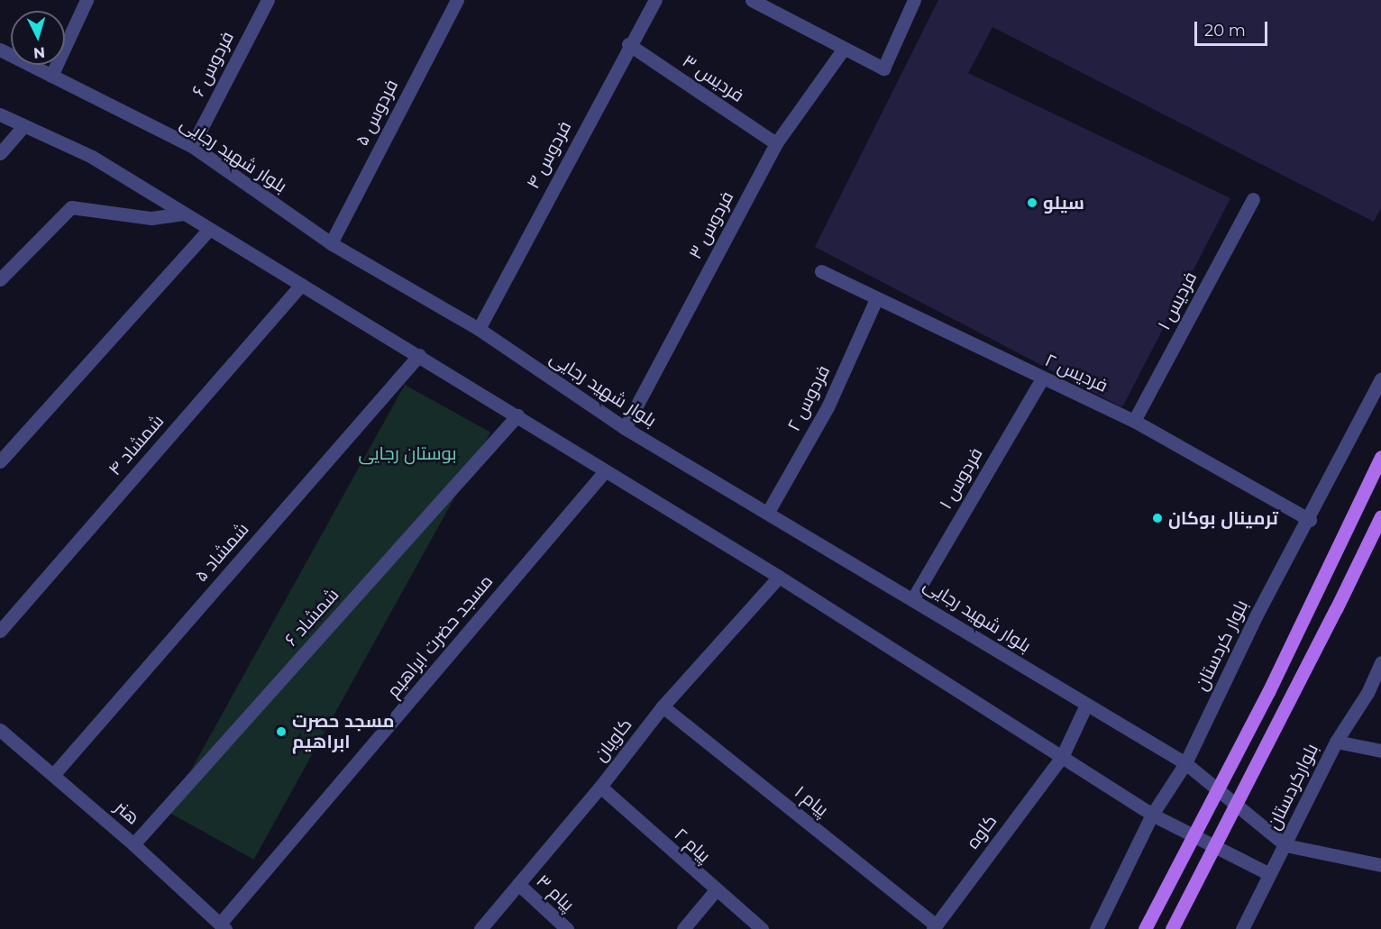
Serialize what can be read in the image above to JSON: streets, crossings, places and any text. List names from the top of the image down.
{
  "streets": {
    "street": [
      "فردوس ۶",
      "فردیس ۳",
      "فردوس ۵",
      "بلوار شهید رجایی",
      "فردوس ۴",
      "فردوس ۳",
      "فردیس ۱",
      "فردیس ۲",
      "فردوس ۲",
      "شمشاد ۴",
      "فردوس ۱",
      "شمشاد ۵",
      "شمشاد ۶",
      "مسجد حضرت ابراهیم",
      "بلوار کردستان",
      "کاویان",
      "بلوارکردستان",
      "پیام ۱",
      "هنر",
      "کاوه",
      "پیام ۲",
      "پیام ۳"
    ]
  },
  "crossings": [
    ["فردوس ۶", "بلوار شهید رجایی"],
    ["فردیس ۳", "فردوس ۴"],
    ["فردیس ۳", "فردوس ۳"],
    ["فردوس ۵", "بلوار شهید رجایی"],
    ["بلوار شهید رجایی", "فردوس ۴"],
    ["بلوار شهید رجایی", "فردوس ۳"],
    ["بلوار شهید رجایی", "فردوس ۲"],
    ["بلوار شهید رجایی", "فردوس ۱"],
    ["بلوار شهید رجایی", "بلوار کردستان"],
    ["بلوار شهید رجایی", "بلوارکردستان"],
    ["بلوار شهید رجایی", "کاوه"],
    ["فردیس ۱", "فردیس ۲"],
    ["فردیس ۲", "فردوس ۲"],
    ["فردیس ۲", "فردوس ۱"],
    ["فردیس ۲", "بلوار کردستان"],
    ["شمشاد ۵", "هنر"],
    ["شمشاد ۶", "هنر"],
    ["مسجد حضرت ابراهیم", "هنر"],
    ["کاویان", "پیام ۱"],
    ["کاویان", "پیام ۲"],
    ["کاویان", "پیام ۳"],
    ["پیام ۱", "کاوه"]
  ],
  "parks": ["بوستان رجایی"],
  "places": ["سیلو", "ترمینال بوکان", "مسجد حصرت ابراهیم"],
  "scale_bar": "20 m",
  "north": "bottom"
}
